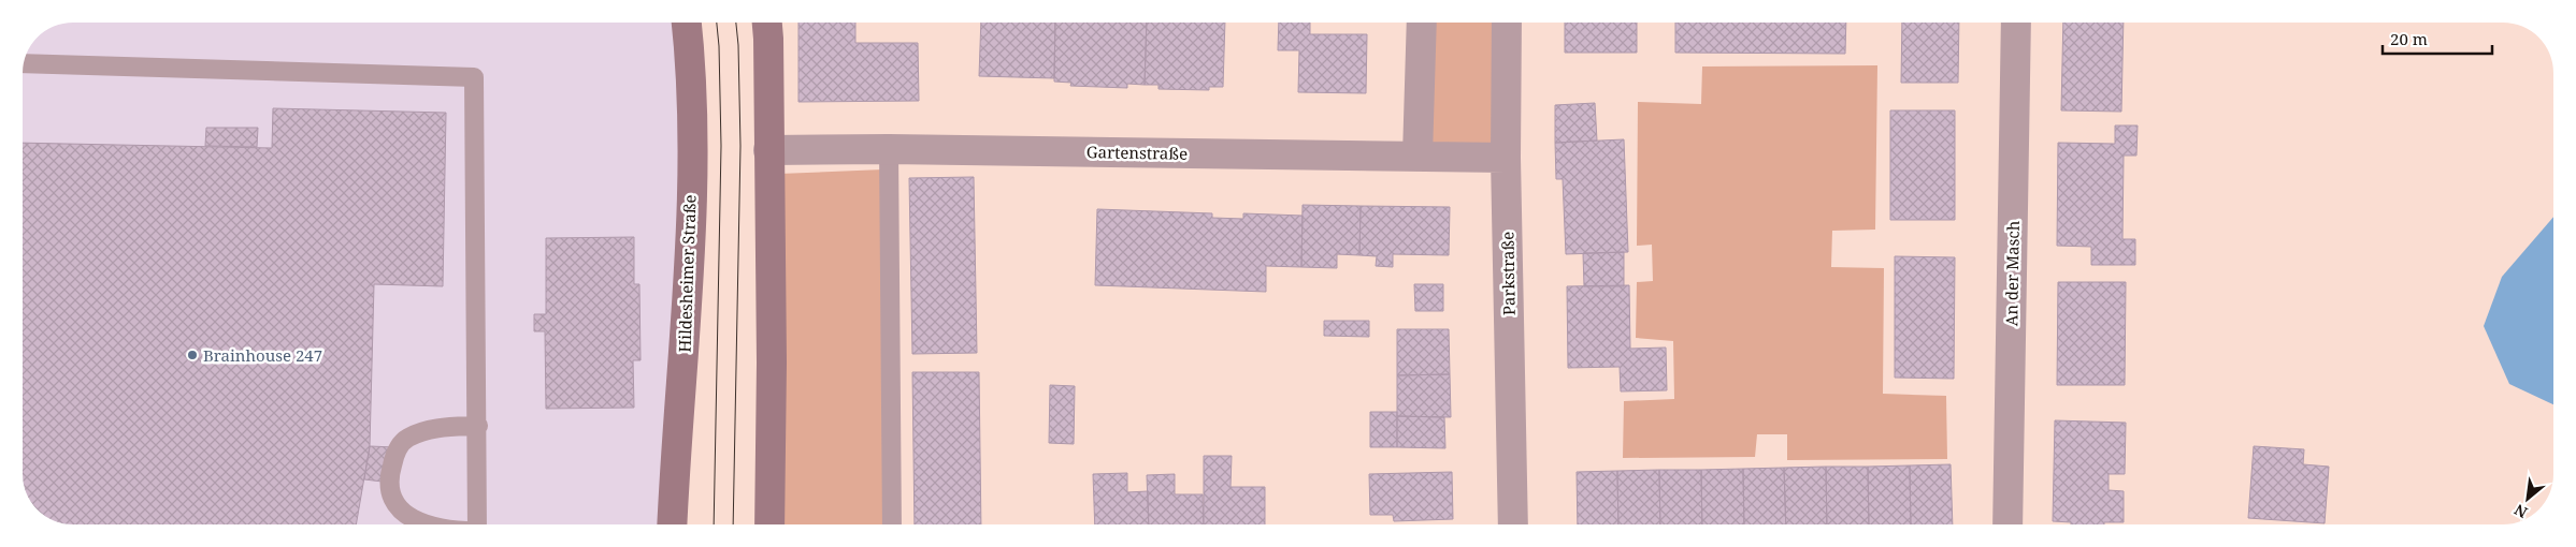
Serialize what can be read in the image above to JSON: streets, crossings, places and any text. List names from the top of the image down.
{
  "streets": {
    "main road": ["Hildesheimer Straße"],
    "street": ["Gartenstraße", "Parkstraße", "An der Masch"]
  },
  "crossings": [
    ["Gartenstraße", "Parkstraße"]
  ],
  "places": ["Brainhouse 247"],
  "scale_bar": "20 m",
  "north": "bottom left"
}
